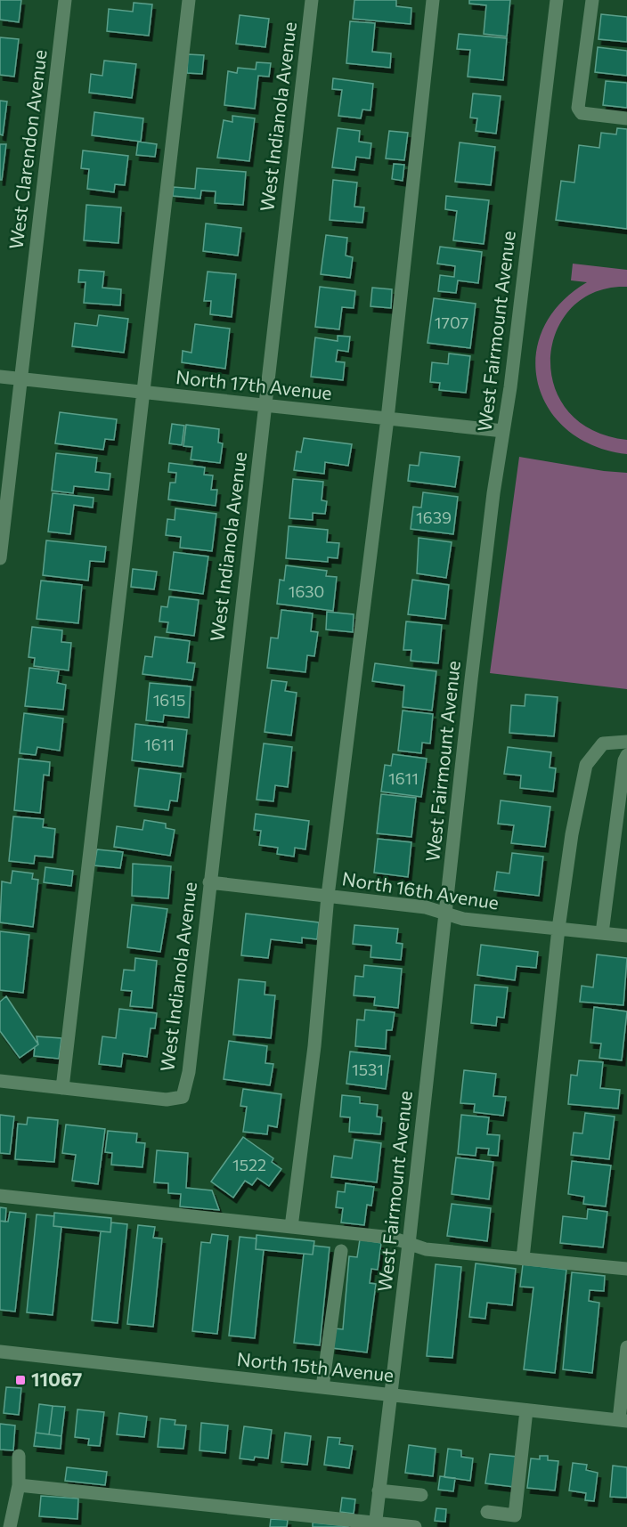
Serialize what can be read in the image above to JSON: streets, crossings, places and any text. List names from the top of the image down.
{
  "streets": {
    "street": [
      "West Indianola Avenue",
      "West Clarendon Avenue",
      "West Fairmount Avenue",
      "North 17th Avenue",
      "North 16th Avenue",
      "North 15th Avenue"
    ]
  },
  "crossings": [
    ["West Indianola Avenue", "North 17th Avenue"],
    ["West Indianola Avenue", "North 16th Avenue"],
    ["West Clarendon Avenue", "North 17th Avenue"],
    ["West Fairmount Avenue", "North 17th Avenue"],
    ["West Fairmount Avenue", "North 16th Avenue"],
    ["West Fairmount Avenue", "North 15th Avenue"]
  ],
  "places": {
    "transit": ["11067"]
  },
  "house_numbers": [
    "1707",
    "1639",
    "1630",
    "1615",
    "1611",
    "1611",
    "1531",
    "1522"
  ]
}
